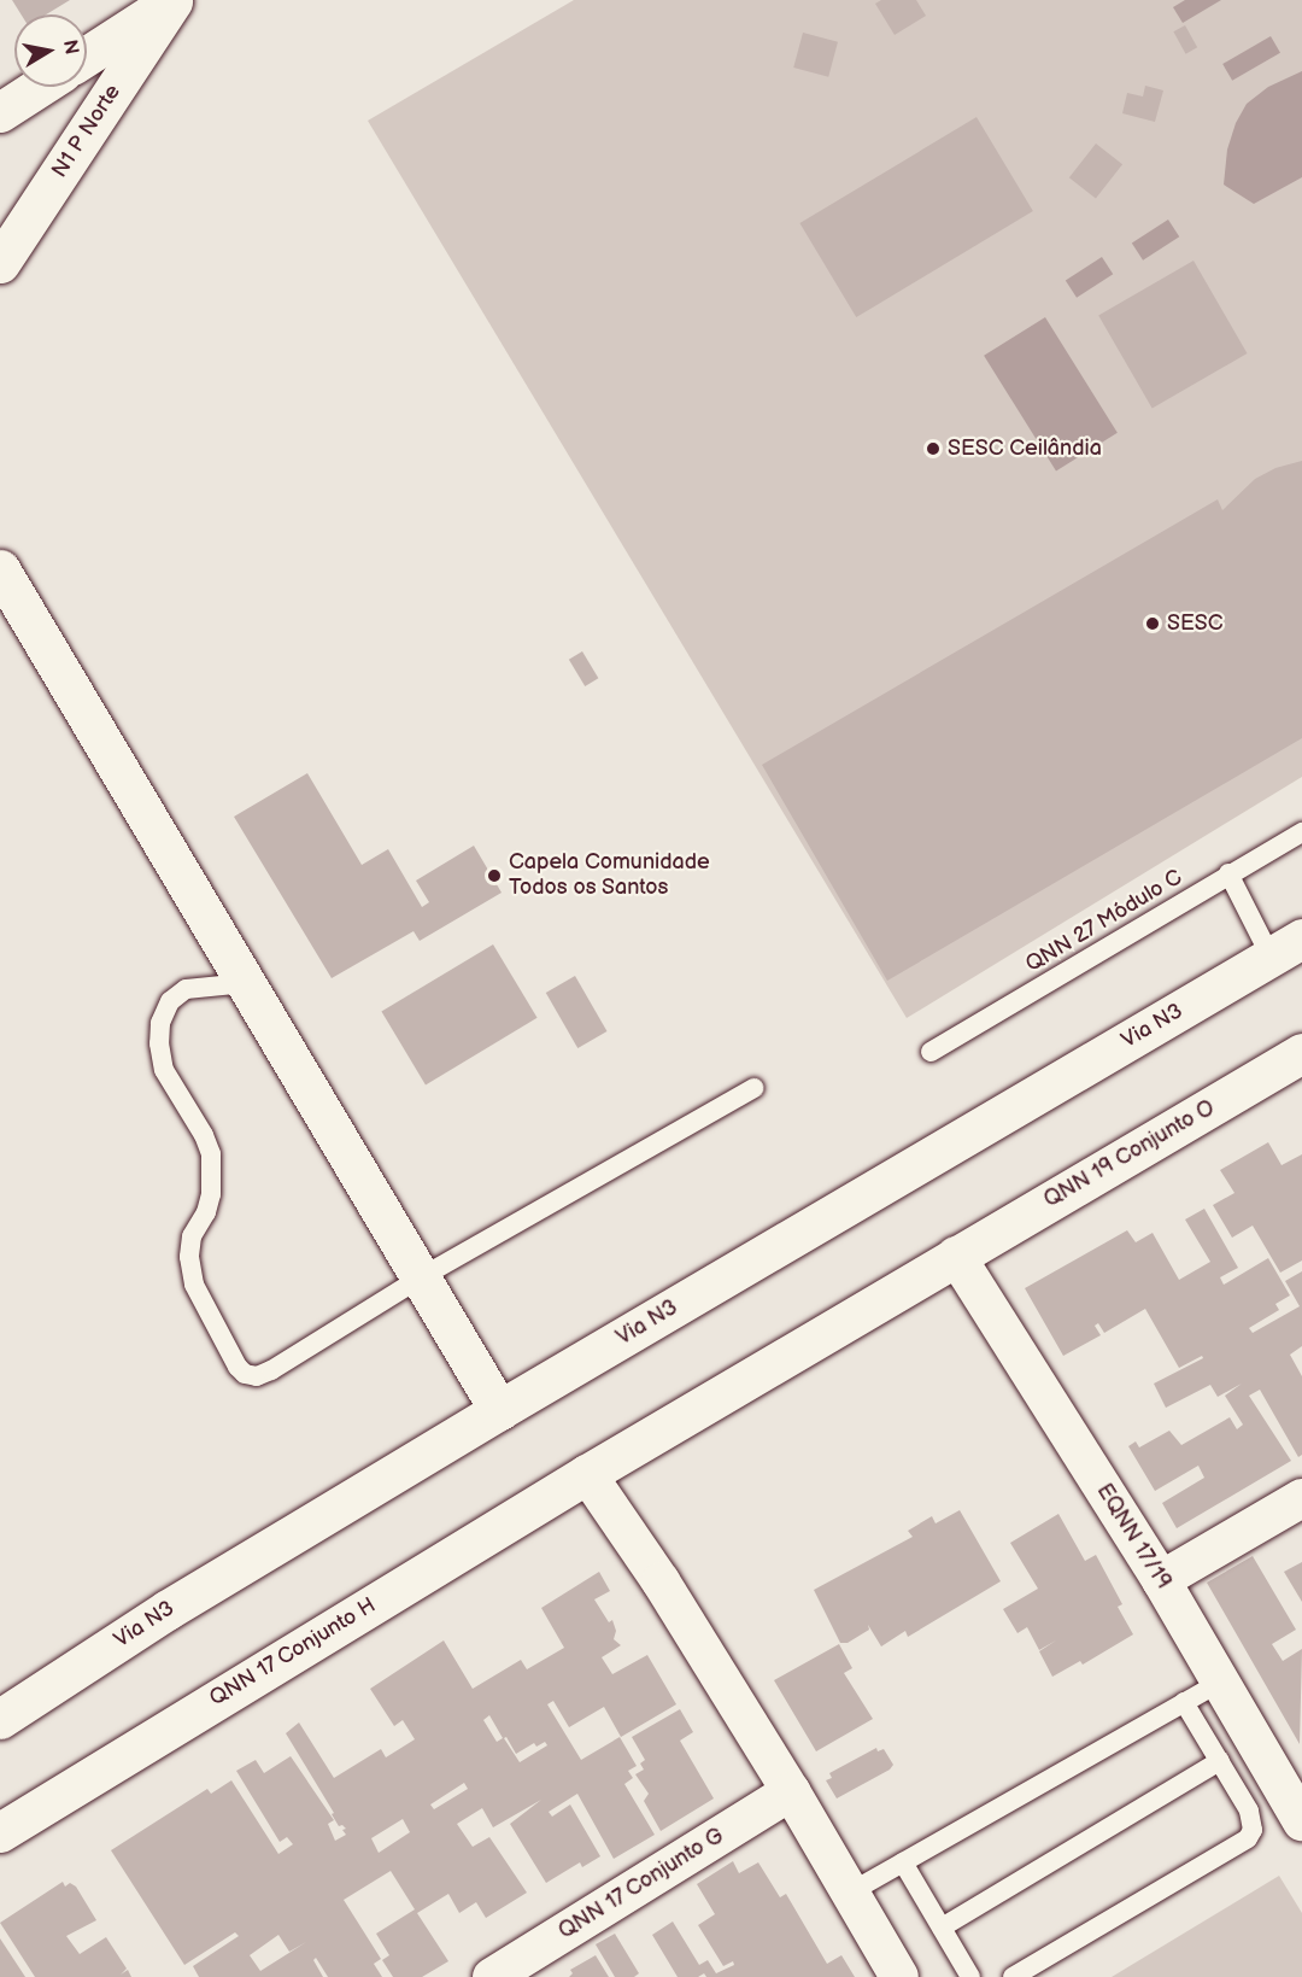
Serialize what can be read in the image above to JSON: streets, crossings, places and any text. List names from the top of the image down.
{
  "streets": {
    "main road": [
      "N1 P Norte",
      "Via N3",
      "QNN 19 Conjunto O",
      "QNN 17 Conjunto H"
    ],
    "street": ["EQNN 17/19", "QNN 17 Conjunto G"],
    "lane": ["QNN 27 Módulo C"]
  },
  "crossings": [
    ["QNN 19 Conjunto O", "EQNN 17/19"]
  ],
  "places": ["SESC Ceilândia", "SESC", "Capela Comunidade Todos os Santos"],
  "north": "right"
}
